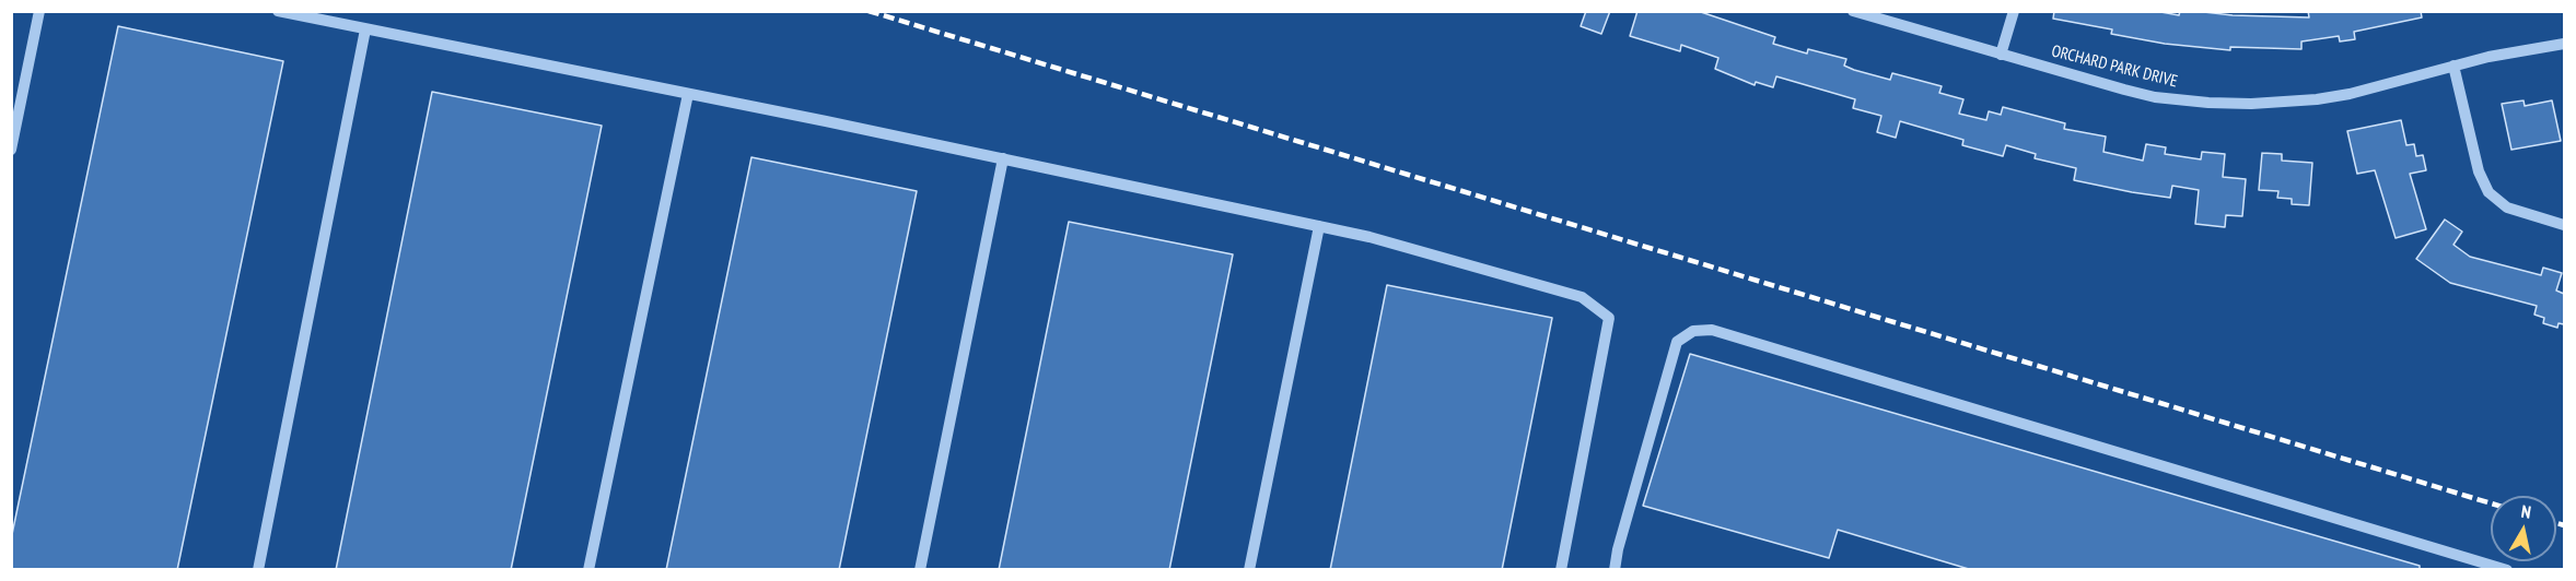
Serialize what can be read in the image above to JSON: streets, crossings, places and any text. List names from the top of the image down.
{
  "streets": {
    "street": ["ORCHARD PARK DRIVE"]
  },
  "north": "top"
}
